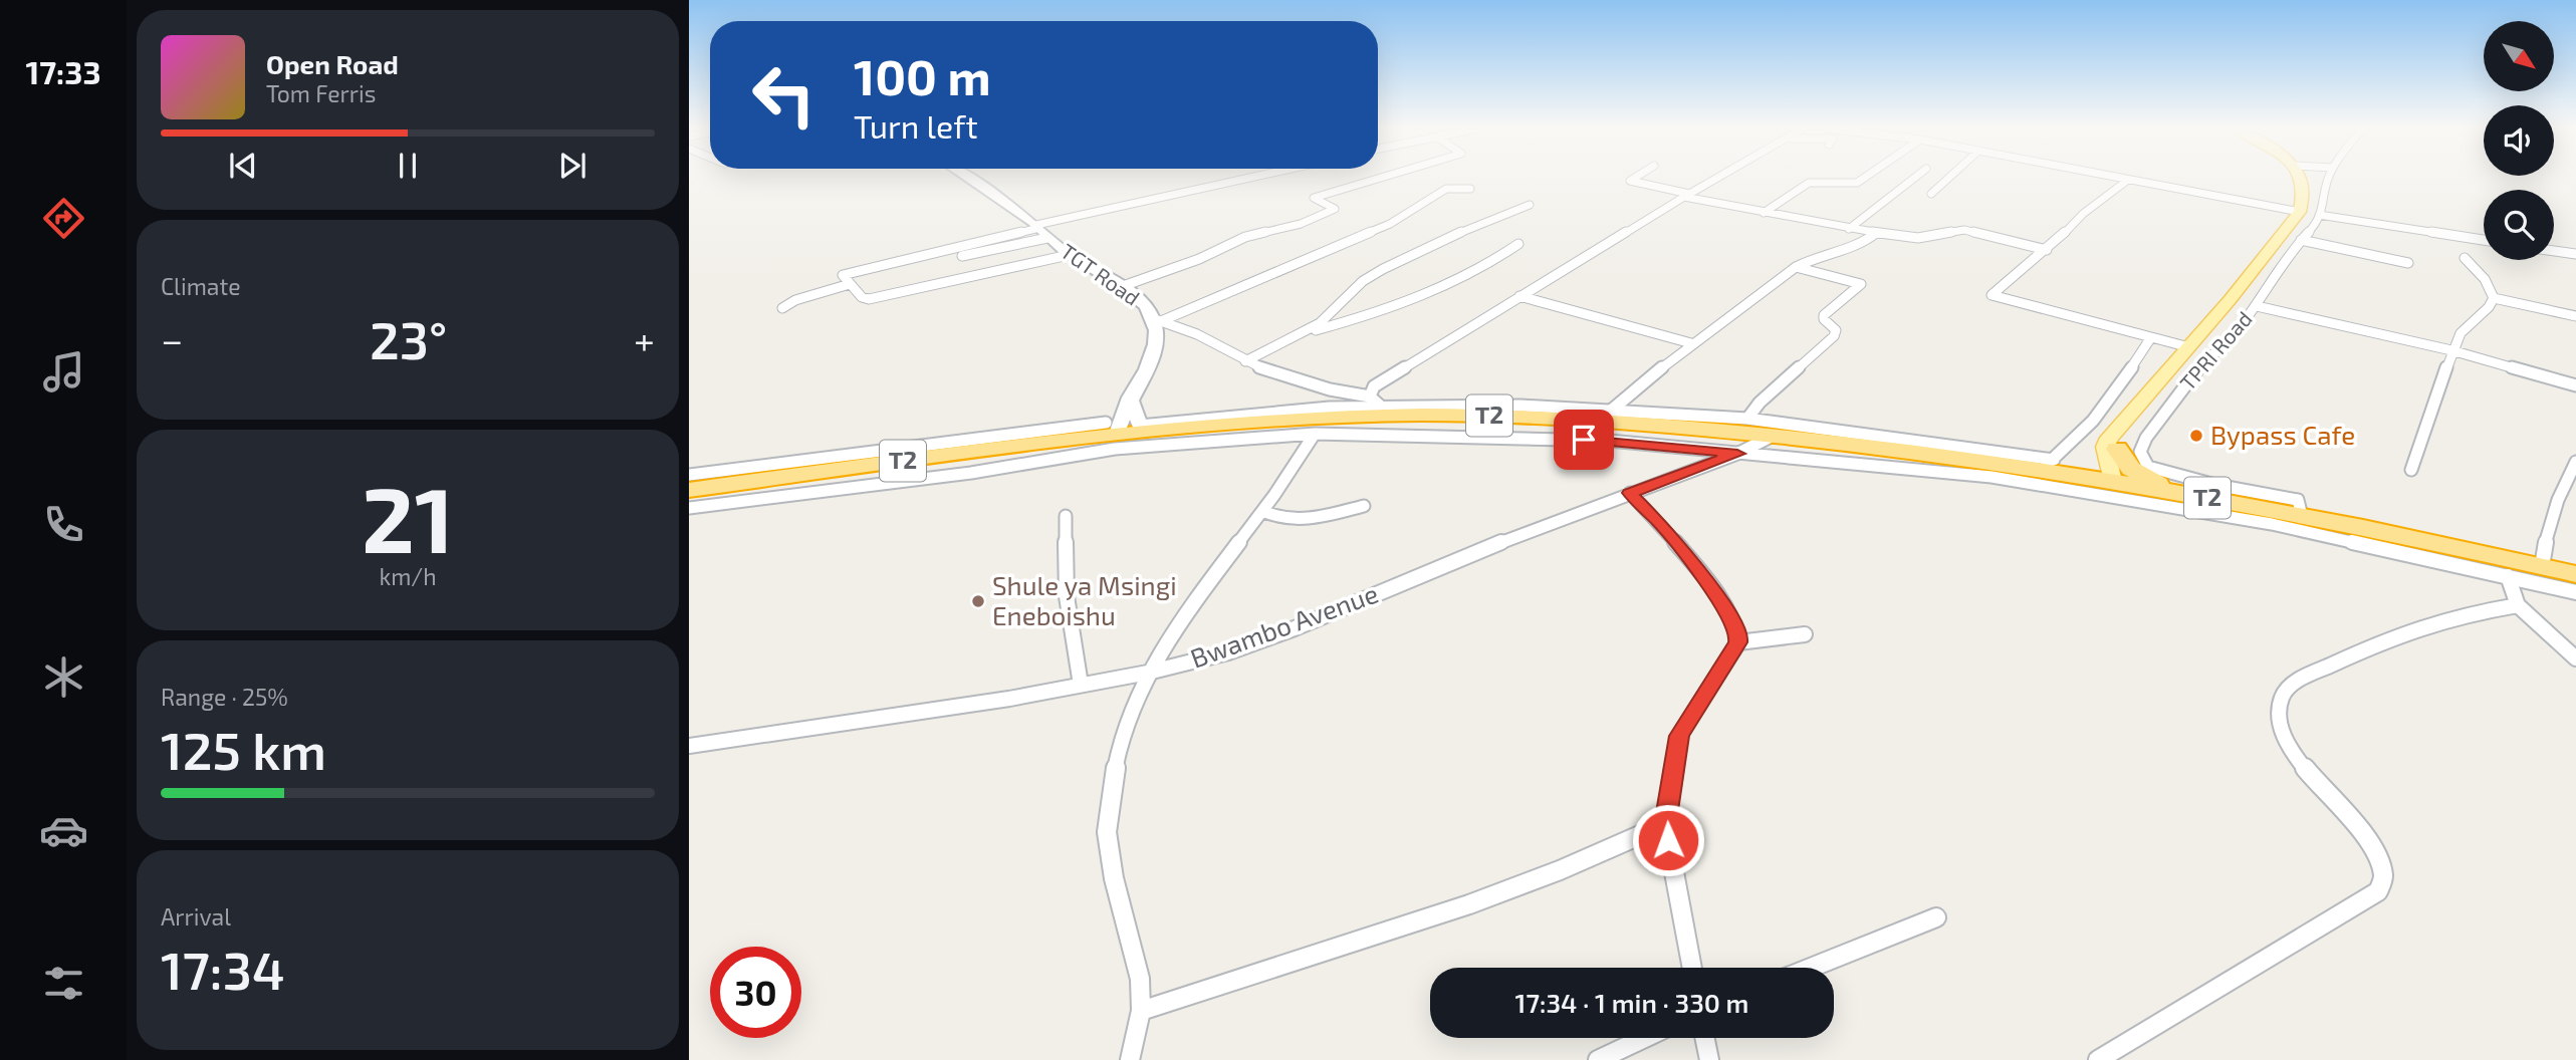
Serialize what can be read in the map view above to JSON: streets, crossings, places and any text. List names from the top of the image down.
{
  "streets": {
    "highway": ["T2"],
    "street": ["TGT Road", "TPRI Road", "Bwambo Avenue"]
  },
  "crossings": [
    ["TGT Road", "T2"],
    ["TPRI Road", "T2"],
    ["T2", "Bwambo Avenue"]
  ],
  "places": ["Bypass Cafe", "Shule ya Msingi Eneboishu"],
  "north": "bottom right",
  "page": {
    "tabs": "17:33",
    "turn": ["100 m", "Turn left"],
    "song": ["Open Road", "Tom Ferris"],
    "tile": [
      "Climate",
      ["21", "km/h"],
      ["Range · 25%", "125 km"],
      ["Arrival", "17:34"]
    ],
    "heat": ["−", "23°", "+"],
    "limit": "30",
    "trip": "17:34 · 1 min · 330 m"
  }
}
